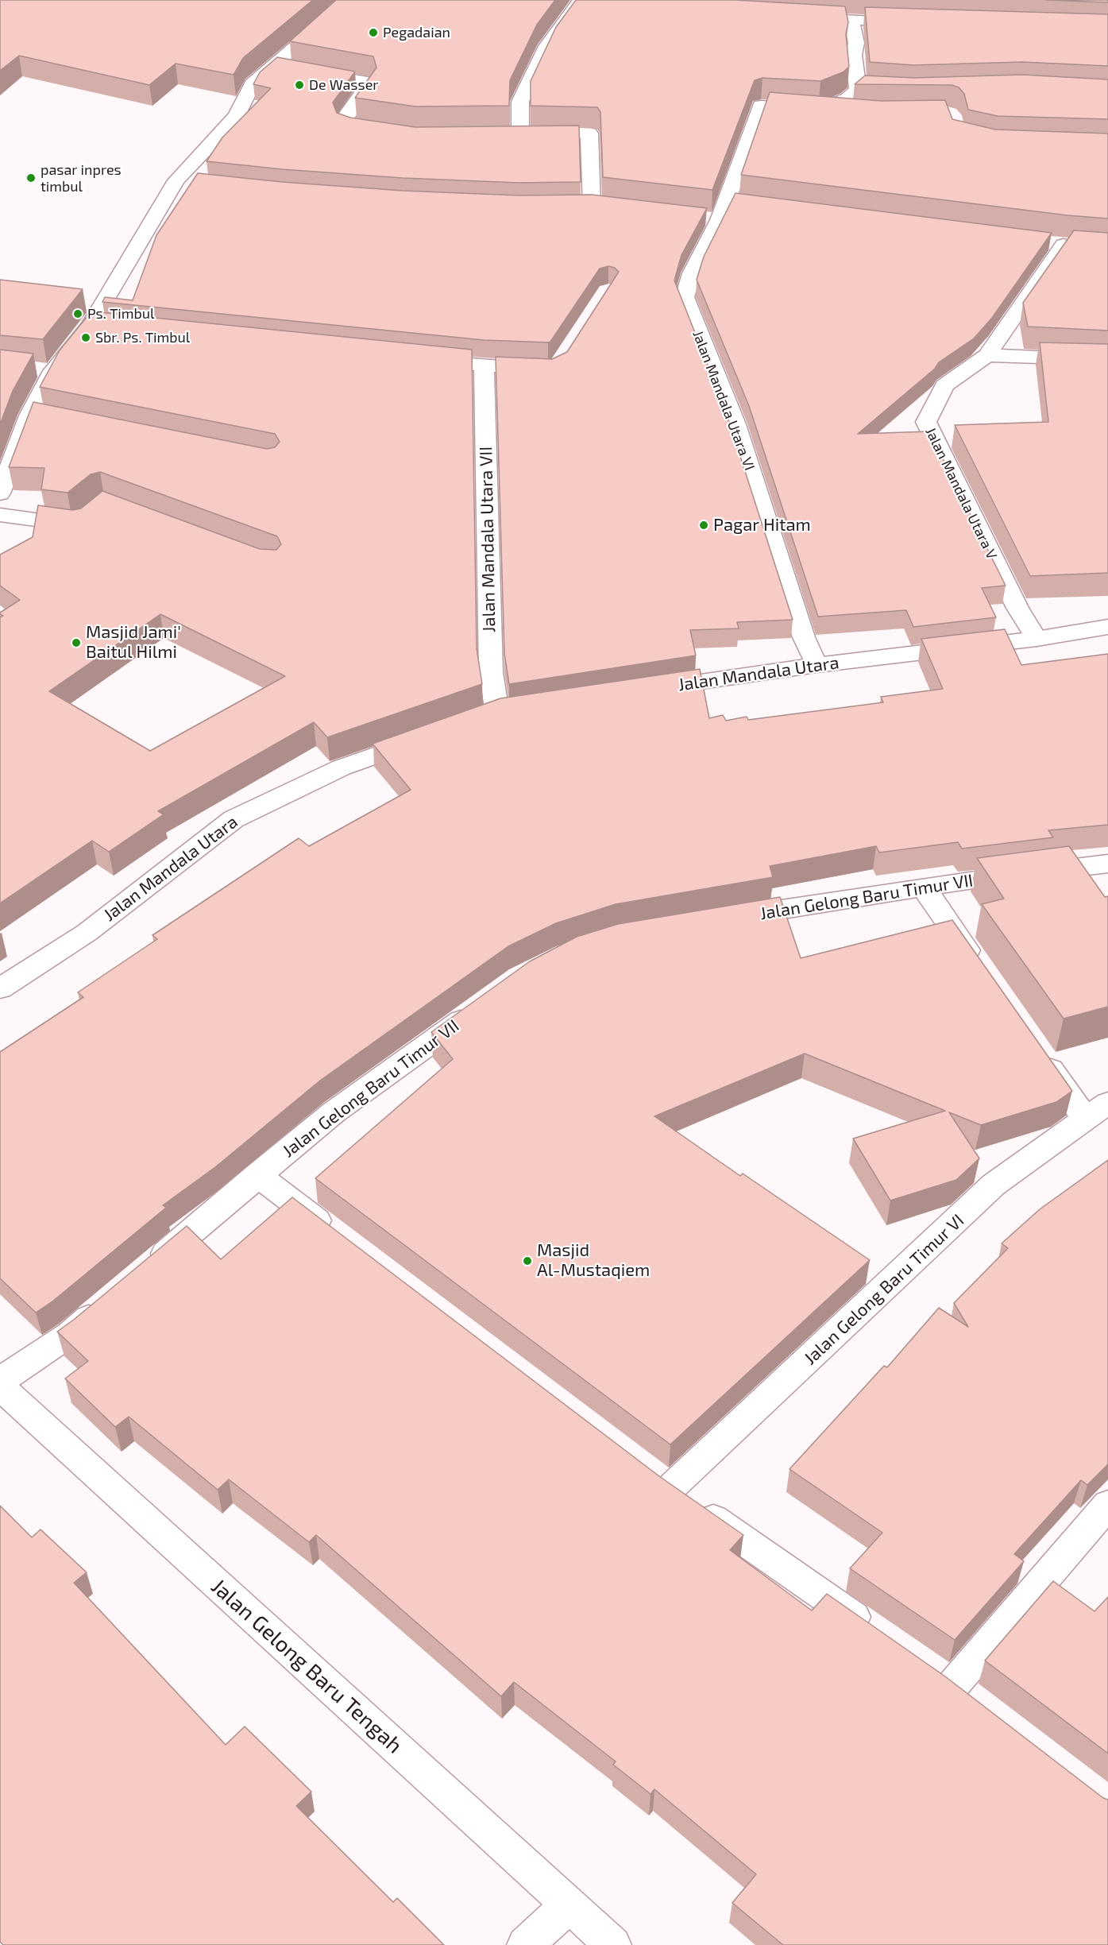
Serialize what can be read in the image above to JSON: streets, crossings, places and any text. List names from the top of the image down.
{
  "streets": {
    "street": [
      "Jalan Mandala Utara VI",
      "Jalan Mandala Utara V",
      "Jalan Mandala Utara VII",
      "Jalan Mandala Utara",
      "Jalan Gelong Baru Timur VII",
      "Jalan Gelong Baru Timur VI",
      "Jalan Gelong Baru Tengah"
    ]
  },
  "crossings": [
    ["Jalan Mandala Utara VI", "Jalan Mandala Utara"],
    ["Jalan Mandala Utara V", "Jalan Mandala Utara"]
  ],
  "places": [
    "Pegadaian",
    "De Wasser",
    "pasar inpres timbul",
    "Ps. Timbul",
    "Sbr. Ps. Timbul",
    "Pagar Hitam",
    "Masjid Jami' Baitul Hilmi",
    "Masjid Al-Mustaqiem"
  ]
}
